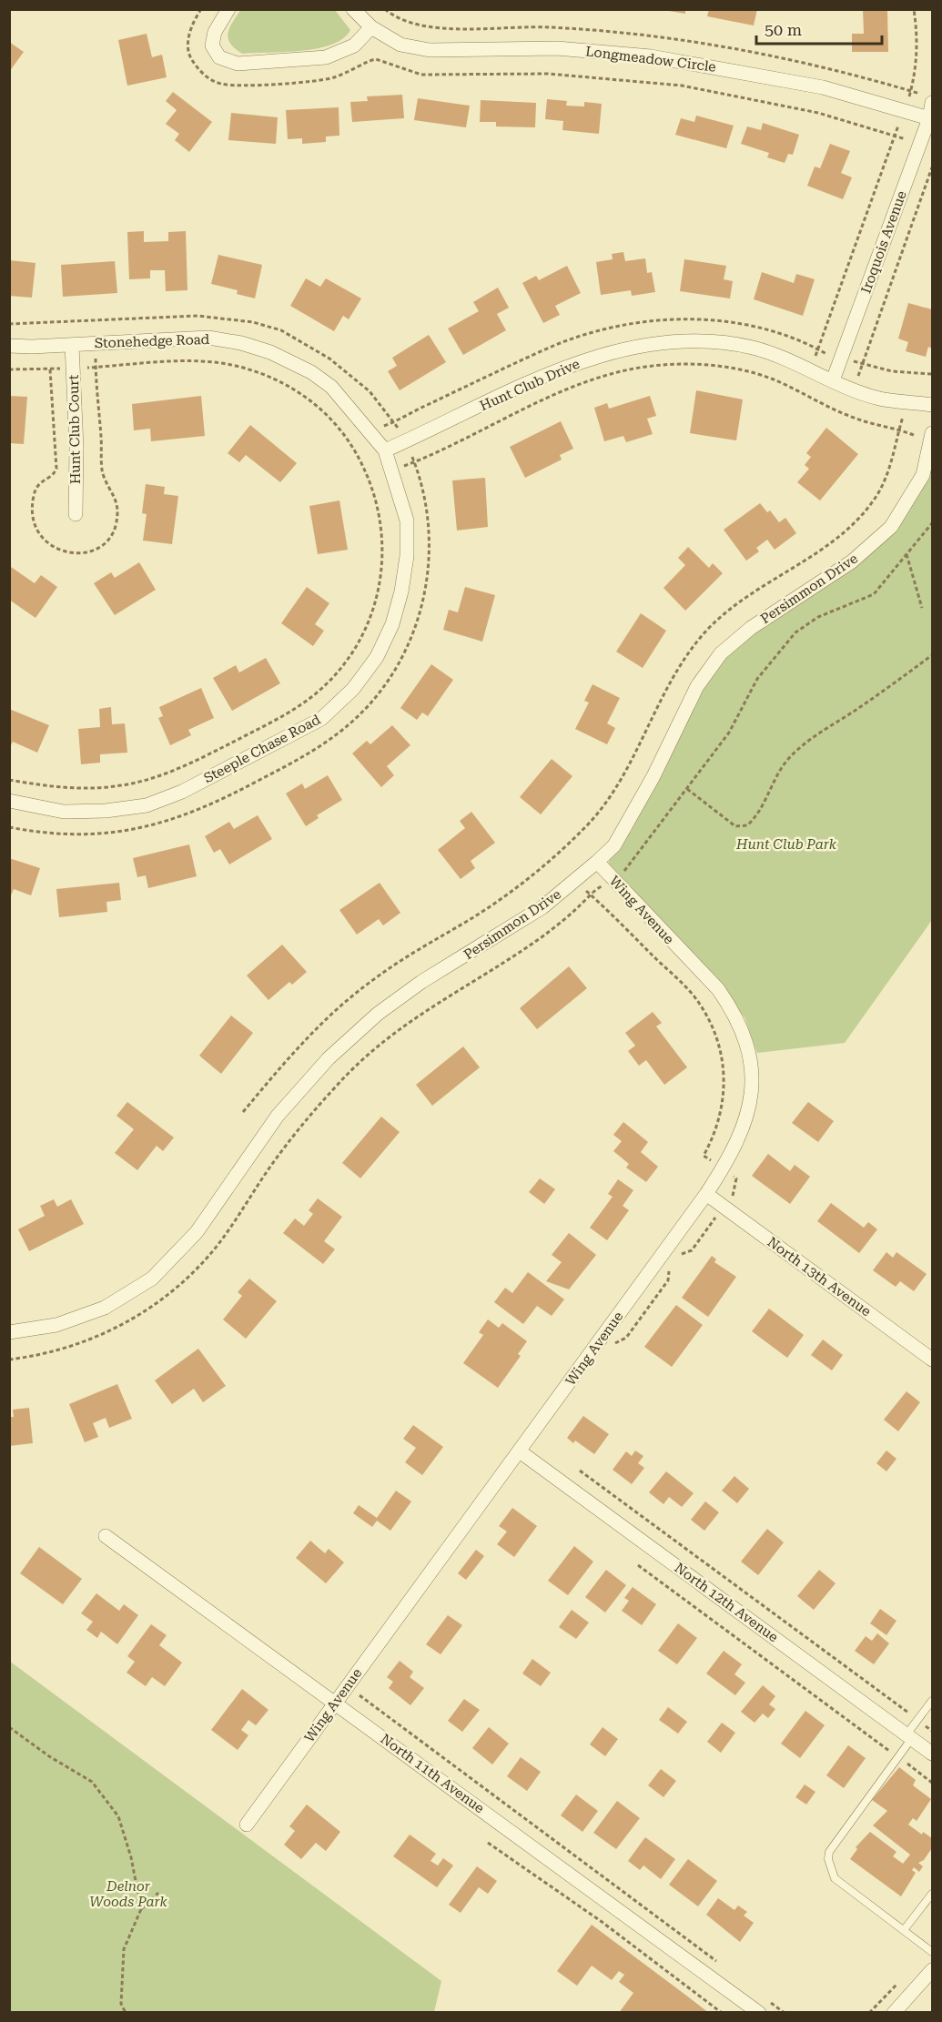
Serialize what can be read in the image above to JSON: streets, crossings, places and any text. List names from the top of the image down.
{
  "streets": {
    "street": [
      "Longmeadow Circle",
      "Iroquois Avenue",
      "Stonehedge Road",
      "Hunt Club Drive",
      "Hunt Club Court",
      "Persimmon Drive",
      "Steeple Chase Road",
      "Wing Avenue",
      "North 13th Avenue",
      "North 12th Avenue",
      "North 11th Avenue"
    ]
  },
  "crossings": [
    ["Longmeadow Circle", "Iroquois Avenue"],
    ["Iroquois Avenue", "Hunt Club Drive"],
    ["Stonehedge Road", "Hunt Club Drive"],
    ["Stonehedge Road", "Hunt Club Court"],
    ["Stonehedge Road", "Steeple Chase Road"],
    ["Hunt Club Drive", "Steeple Chase Road"],
    ["Persimmon Drive", "Wing Avenue"],
    ["Wing Avenue", "North 13th Avenue"],
    ["Wing Avenue", "North 12th Avenue"],
    ["Wing Avenue", "North 11th Avenue"]
  ],
  "parks": ["Hunt Club Park", "Delnor Woods Park"],
  "scale_bar": "50 m"
}
